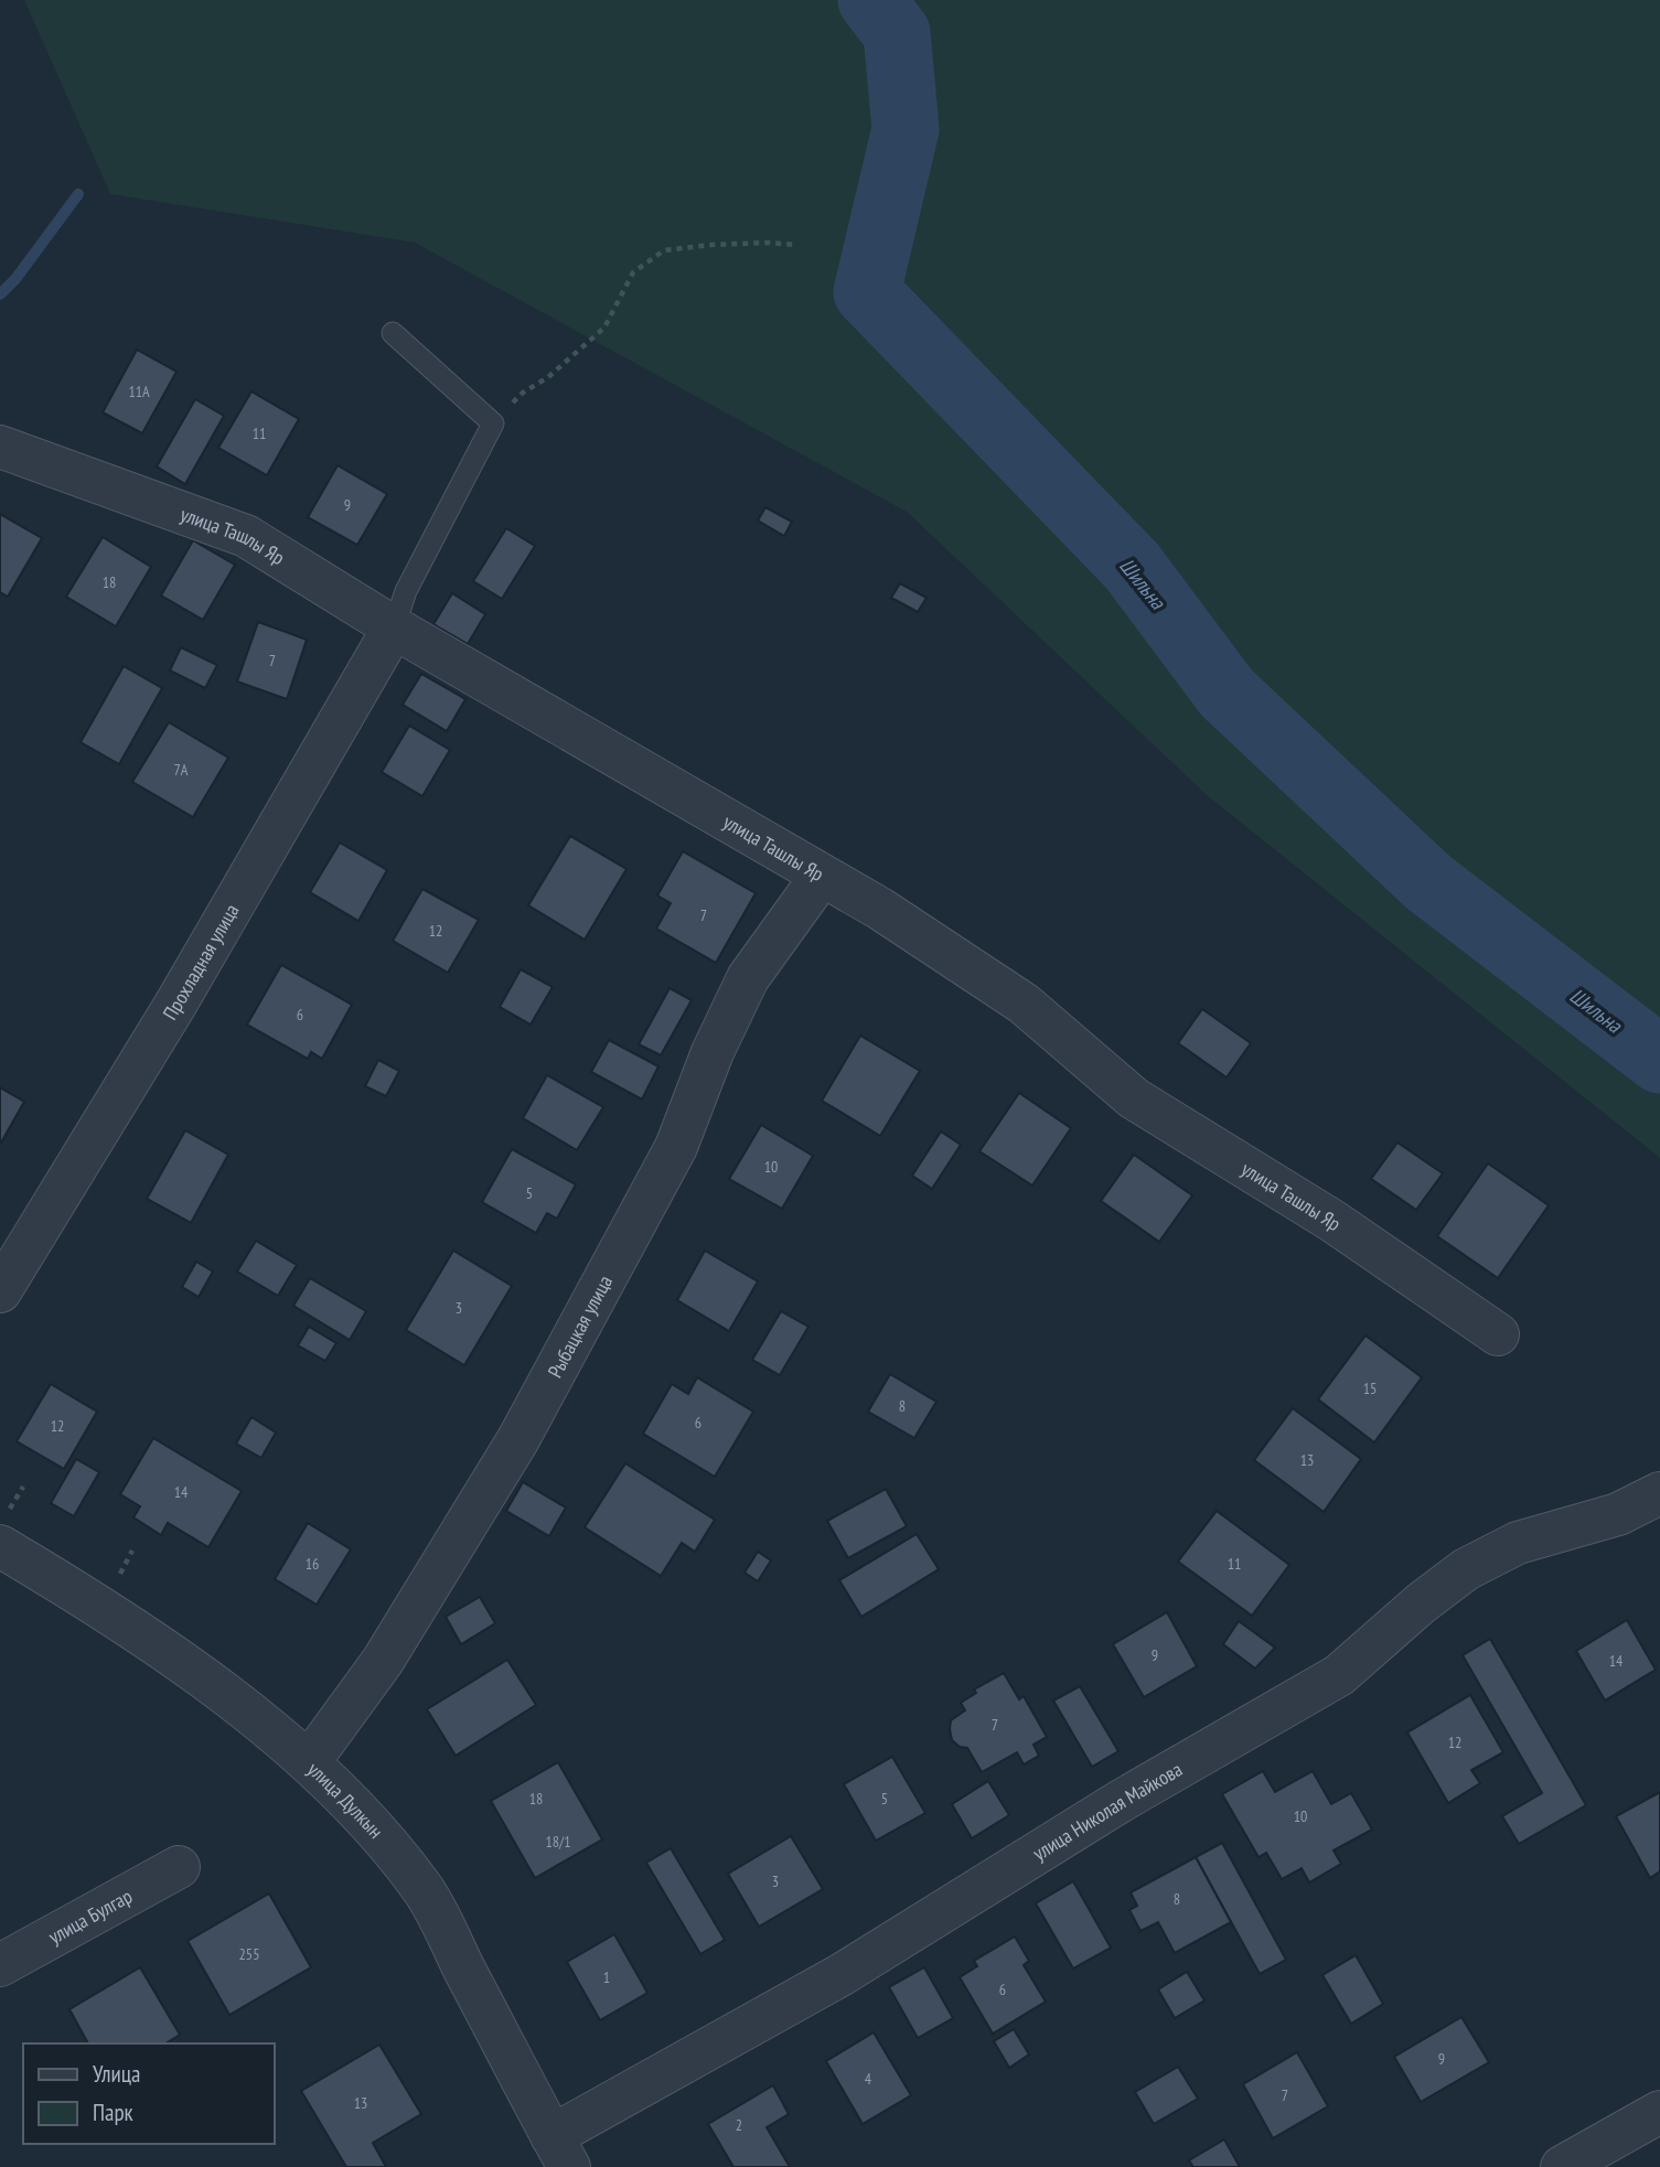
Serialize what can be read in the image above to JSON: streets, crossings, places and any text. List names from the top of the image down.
{
  "streets": {
    "street": [
      "улица Ташлы Яр",
      "Прохладная улица",
      "Рыбацкая улица",
      "улица Дулкын",
      "улица Николая Майкова",
      "улица Булгар"
    ]
  },
  "crossings": [
    ["улица Ташлы Яр", "Прохладная улица"],
    ["улица Ташлы Яр", "Рыбацкая улица"],
    ["Рыбацкая улица", "улица Дулкын"],
    ["улица Дулкын", "улица Николая Майкова"]
  ],
  "water": ["Шильна"],
  "house_numbers": [
    "11А",
    "11",
    "9",
    "18",
    "7",
    "7А",
    "7",
    "12",
    "6",
    "10",
    "5",
    "3",
    "15",
    "8",
    "6",
    "12",
    "13",
    "14",
    "16",
    "11",
    "9",
    "14",
    "7",
    "12",
    "18",
    "5",
    "10",
    "18/1",
    "3",
    "8",
    "255",
    "1",
    "6",
    "9",
    "4",
    "7",
    "13",
    "2"
  ],
  "legend": ["Улица", "Парк"]
}
